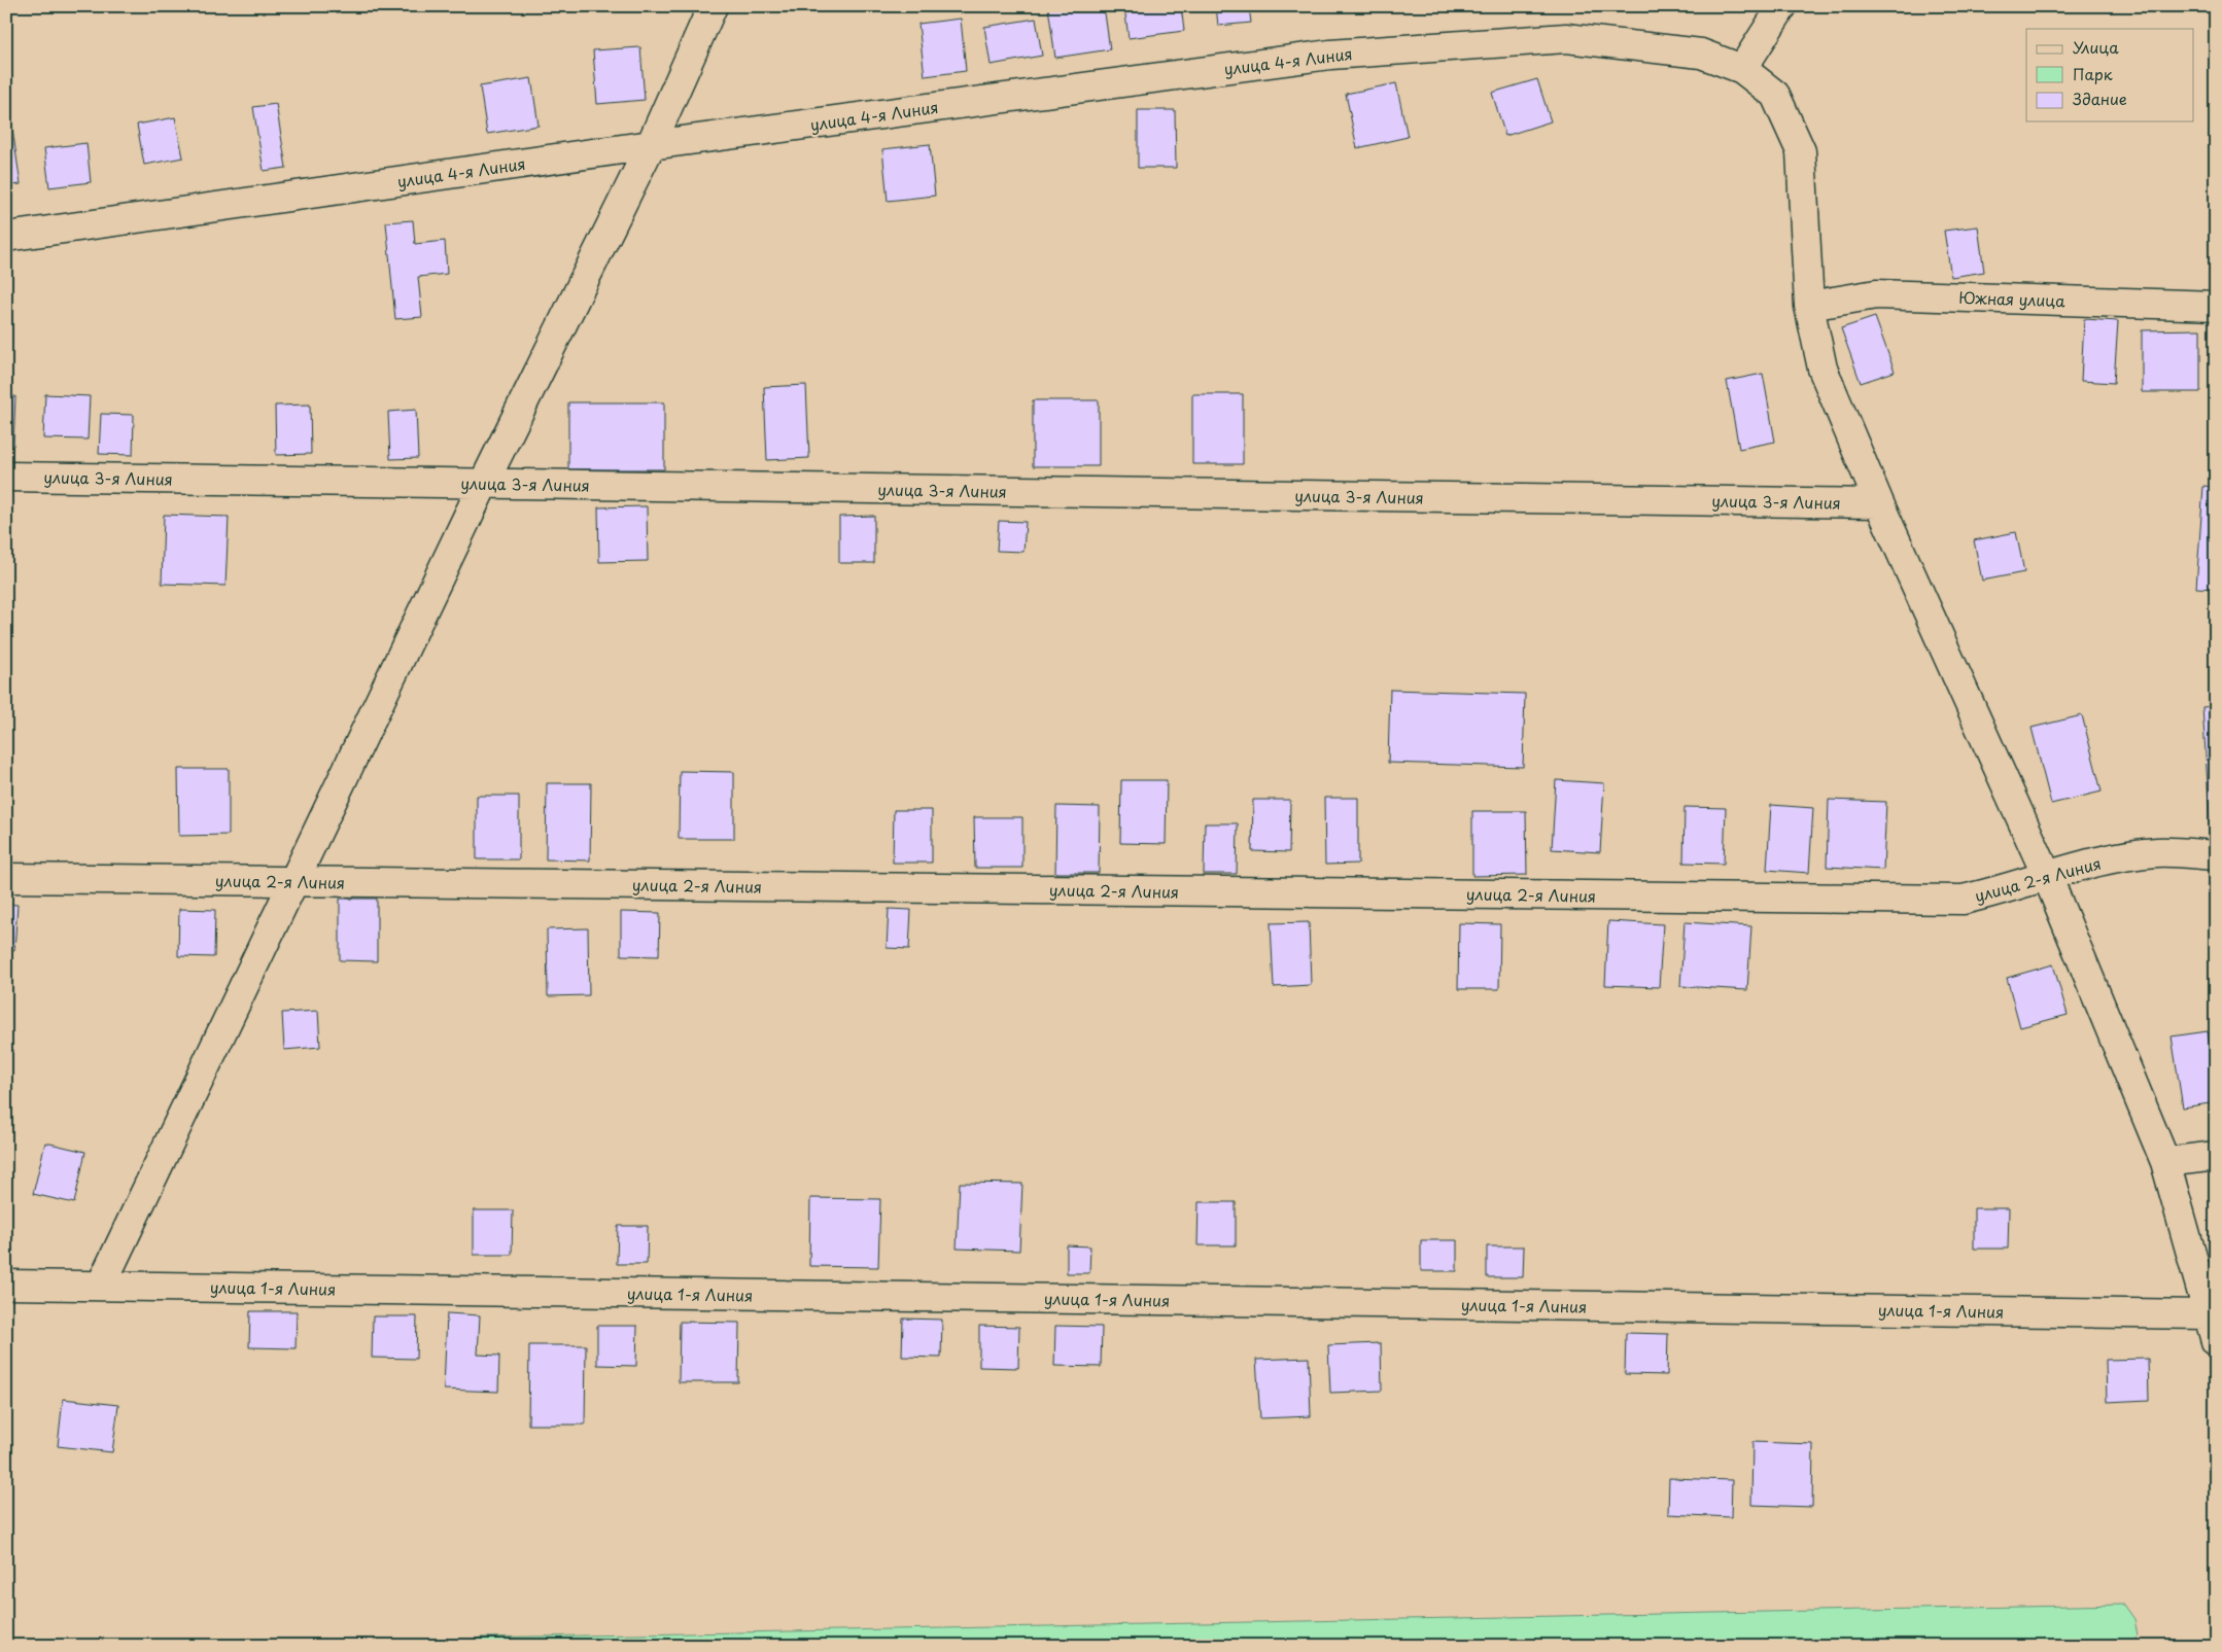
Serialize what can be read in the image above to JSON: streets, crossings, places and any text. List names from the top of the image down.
{
  "streets": {
    "street": [
      "улица 4-я Линия",
      "Южная улица",
      "улица 3-я Линия",
      "улица 2-я Линия",
      "улица 1-я Линия"
    ]
  },
  "crossings": [
    ["улица 4-я Линия", "Южная улица"],
    ["улица 4-я Линия", "улица 3-я Линия"],
    ["улица 4-я Линия", "улица 2-я Линия"],
    ["улица 4-я Линия", "улица 1-я Линия"]
  ],
  "legend": ["Улица", "Парк", "Здание"]
}
